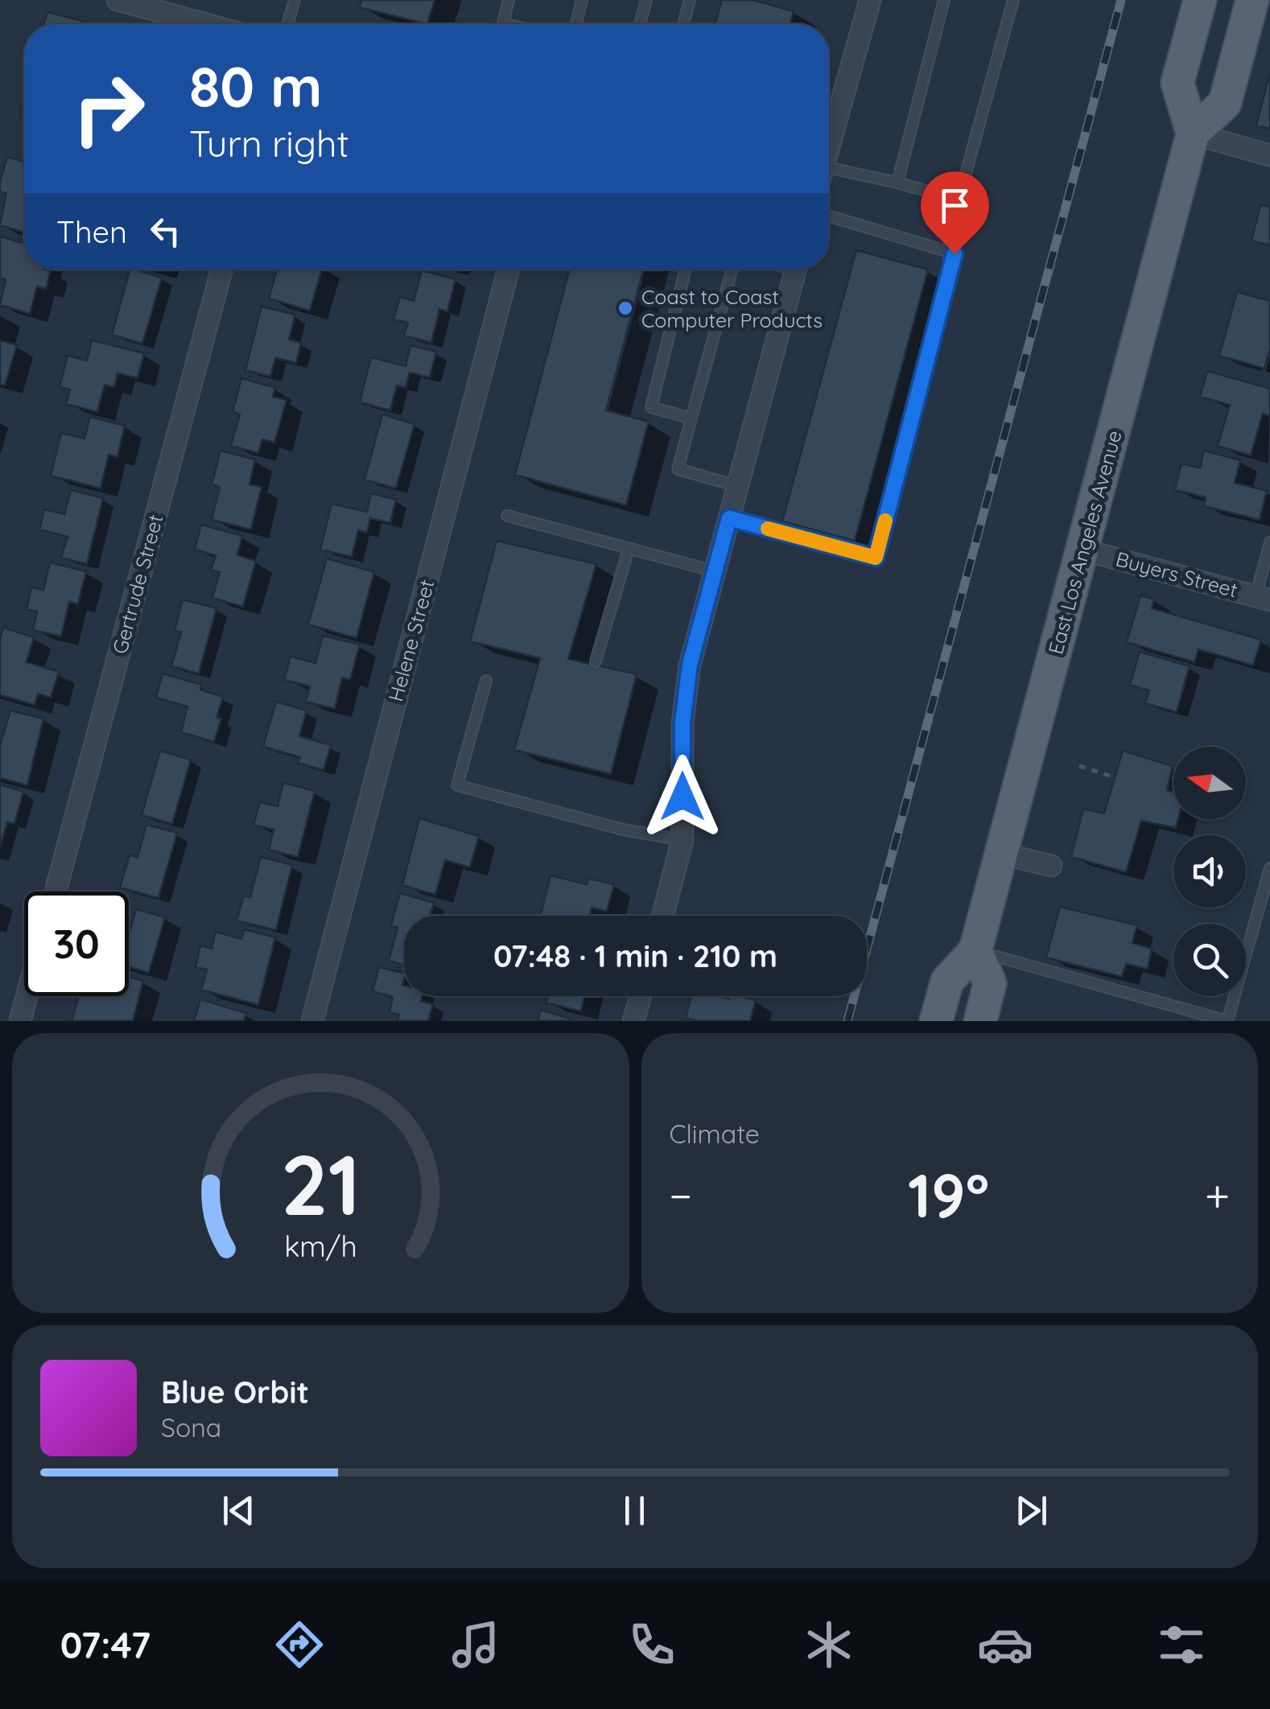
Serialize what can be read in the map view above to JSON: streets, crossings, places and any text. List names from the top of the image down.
{
  "streets": {
    "main road": ["East Los Angeles Avenue"],
    "street": ["Buyers Street", "Gertrude Street", "Helene Street"]
  },
  "crossings": [
    ["East Los Angeles Avenue", "Buyers Street"]
  ],
  "places": ["Coast to Coast Computer Products"],
  "north": "left",
  "page": {
    "turn": ["80 m", "Turn right"],
    "then": "Then",
    "limit": "30",
    "trip": "07:48 · 1 min · 210 m",
    "tile": "Climate",
    "heat": ["−", "19°", "+"],
    "song": ["Blue Orbit", "Sona"],
    "tabs": "07:47",
    "gauge": ["21", "km/h"]
  }
}
